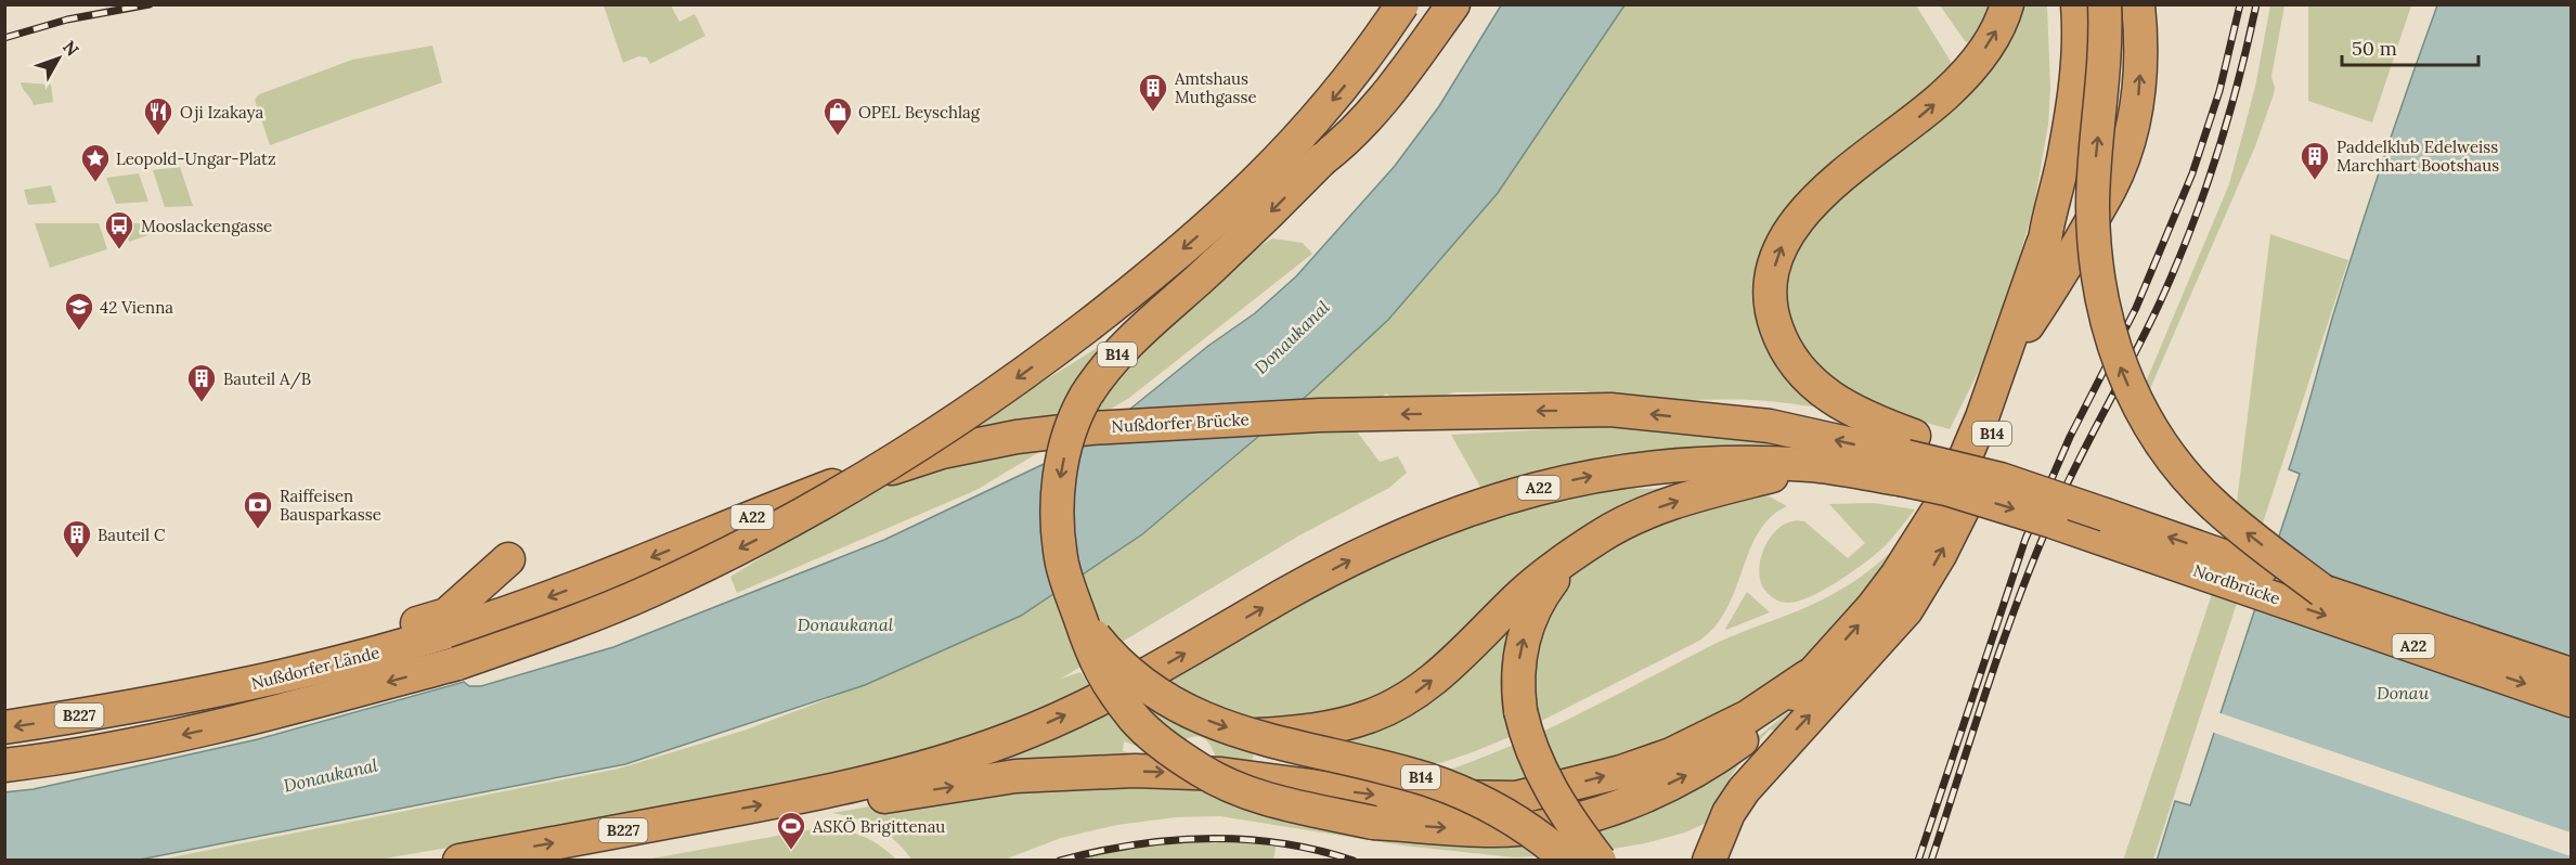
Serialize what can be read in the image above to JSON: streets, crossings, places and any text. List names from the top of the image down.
{
  "streets": {
    "highway": [
      "B14",
      "Nußdorfer Brücke",
      "A22",
      "Nordbrücke",
      "Nußdorfer Lände",
      "B227"
    ]
  },
  "crossings": [
    ["Nußdorfer Brücke", "A22"],
    ["Nußdorfer Brücke", "Nordbrücke"],
    ["Nußdorfer Brücke", "Nußdorfer Lände"],
    ["A22", "Nordbrücke"],
    ["A22", "B227"]
  ],
  "water": ["Donaukanal", "Donau"],
  "places": {
    "building": [
      "Amtshaus Muthgasse",
      "Paddelklub Edelweiss Marchhart Bootshaus",
      "Bauteil A/B",
      "Bauteil C"
    ],
    "restaurant": ["Oji Izakaya"],
    "shop": ["OPEL Beyschlag"],
    "place": ["Leopold-Ungar-Platz"],
    "bus stop": ["Mooslackengasse"],
    "school or university": ["42 Vienna"],
    "bank": ["Raiffeisen Bausparkasse"],
    "sports": ["ASKÖ Brigittenau"]
  },
  "scale_bar": "50 m",
  "north": "top right"
}
